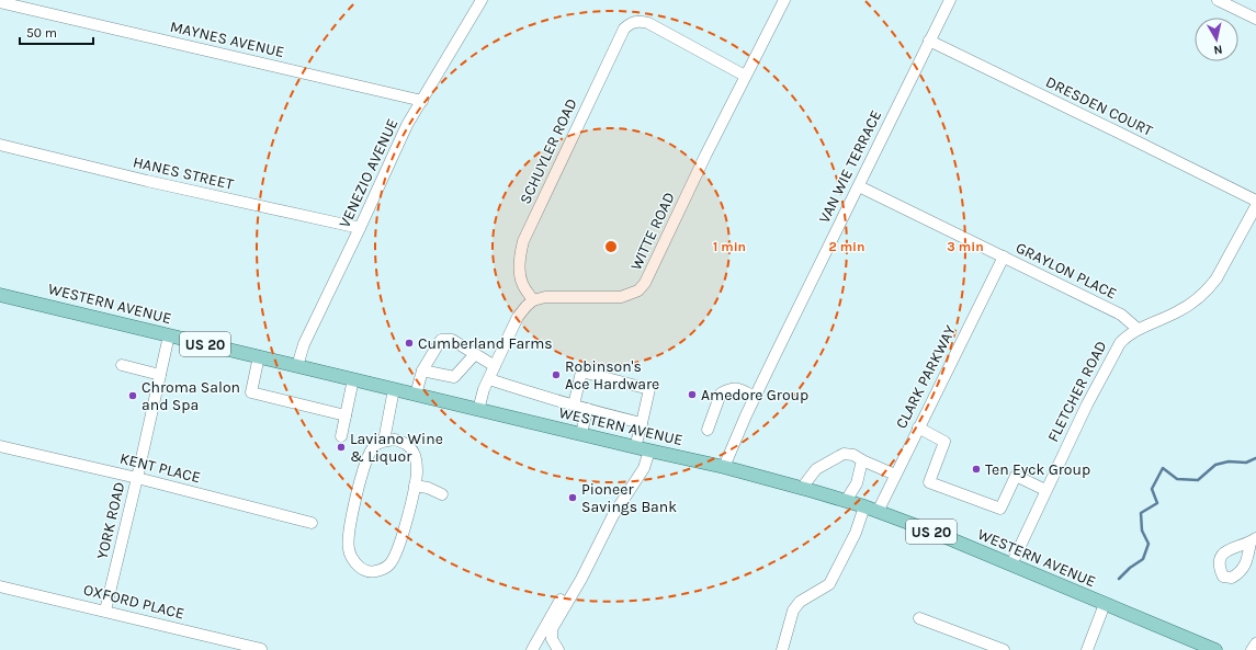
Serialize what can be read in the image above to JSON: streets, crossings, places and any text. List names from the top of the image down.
{
  "streets": {
    "main road": ["WESTERN AVENUE", "US 20"],
    "street": [
      "MAYNES AVENUE",
      "DRESDEN COURT",
      "SCHUYLER ROAD",
      "VAN WIE TERRACE",
      "HANES STREET",
      "VENEZIO AVENUE",
      "WITTE ROAD",
      "GRAYLON PLACE",
      "CLARK PARKWAY",
      "FLETCHER ROAD",
      "KENT PLACE",
      "YORK ROAD",
      "OXFORD PLACE"
    ]
  },
  "crossings": [
    ["MAYNES AVENUE", "VENEZIO AVENUE"],
    ["DRESDEN COURT", "VAN WIE TERRACE"],
    ["SCHUYLER ROAD", "WITTE ROAD"],
    ["VAN WIE TERRACE", "GRAYLON PLACE"],
    ["VAN WIE TERRACE", "WESTERN AVENUE"],
    ["HANES STREET", "VENEZIO AVENUE"],
    ["VENEZIO AVENUE", "WESTERN AVENUE"],
    ["GRAYLON PLACE", "CLARK PARKWAY"],
    ["GRAYLON PLACE", "FLETCHER ROAD"],
    ["WESTERN AVENUE", "CLARK PARKWAY"],
    ["WESTERN AVENUE", "FLETCHER ROAD"],
    ["WESTERN AVENUE", "YORK ROAD"],
    ["KENT PLACE", "YORK ROAD"],
    ["YORK ROAD", "OXFORD PLACE"]
  ],
  "places": [
    "Cumberland Farms",
    "Robinson's Ace Hardware",
    "Amedore Group",
    "Chroma Salon and Spa",
    "Laviano Wine & Liquor",
    "Ten Eyck Group",
    "Pioneer Savings Bank"
  ],
  "scale_bar": "50 m",
  "north": "bottom",
  "rings": ["1 min", "2 min", "3 min"]
}
